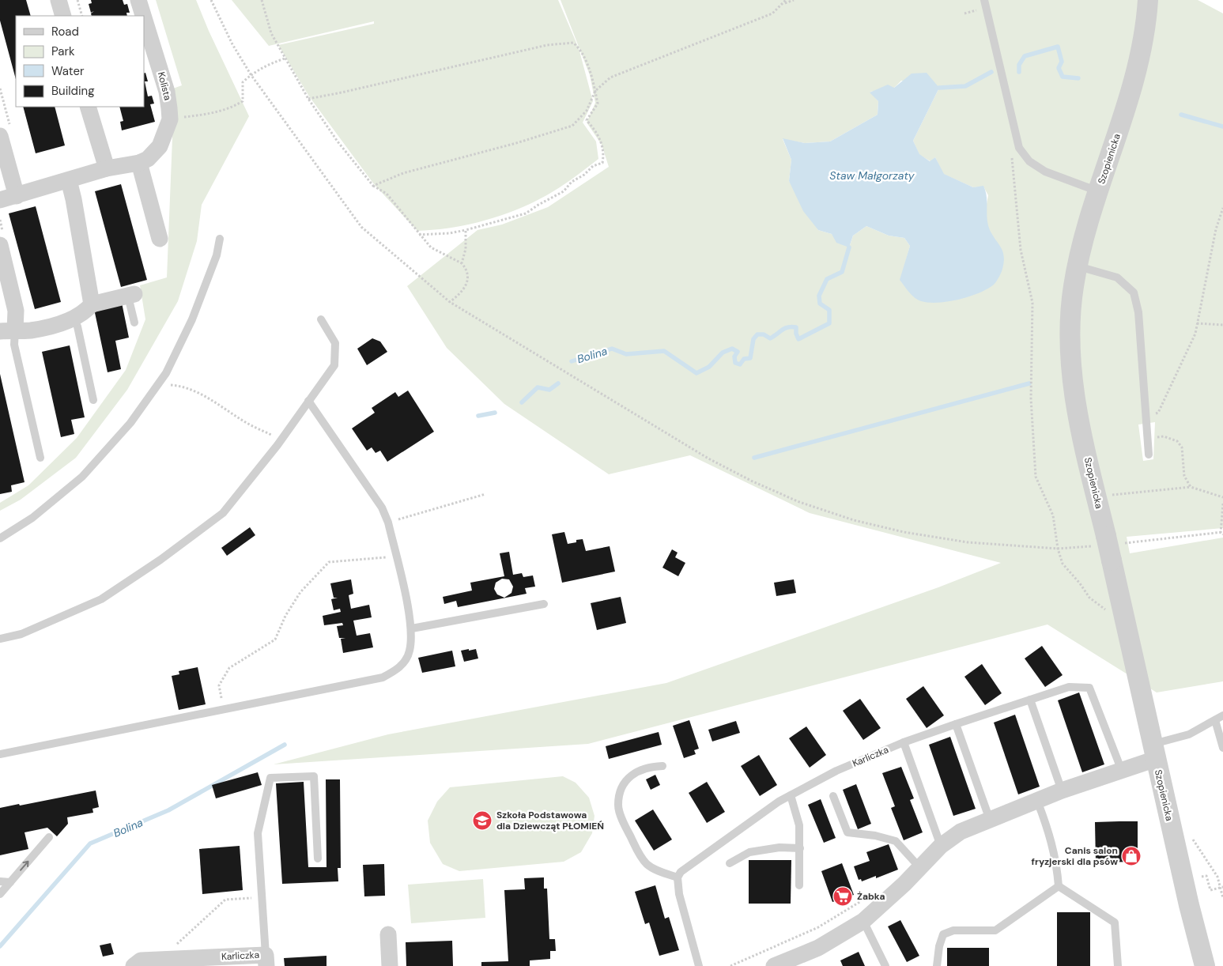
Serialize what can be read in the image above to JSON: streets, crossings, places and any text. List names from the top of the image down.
{
  "streets": {
    "street": ["Kolista", "Szopienicka", "Karliczka"]
  },
  "water": ["Staw Małgorzaty", "Bolina"],
  "places": {
    "school or university": ["Szkoła Podstawowa dla Dziewcząt PŁOMIEŃ"],
    "shop": ["Canis salon fryzjerski dla psów"],
    "supermarket": ["Żabka"]
  },
  "legend": [
    "Road",
    "Park",
    "Water",
    "Building"
  ]
}
